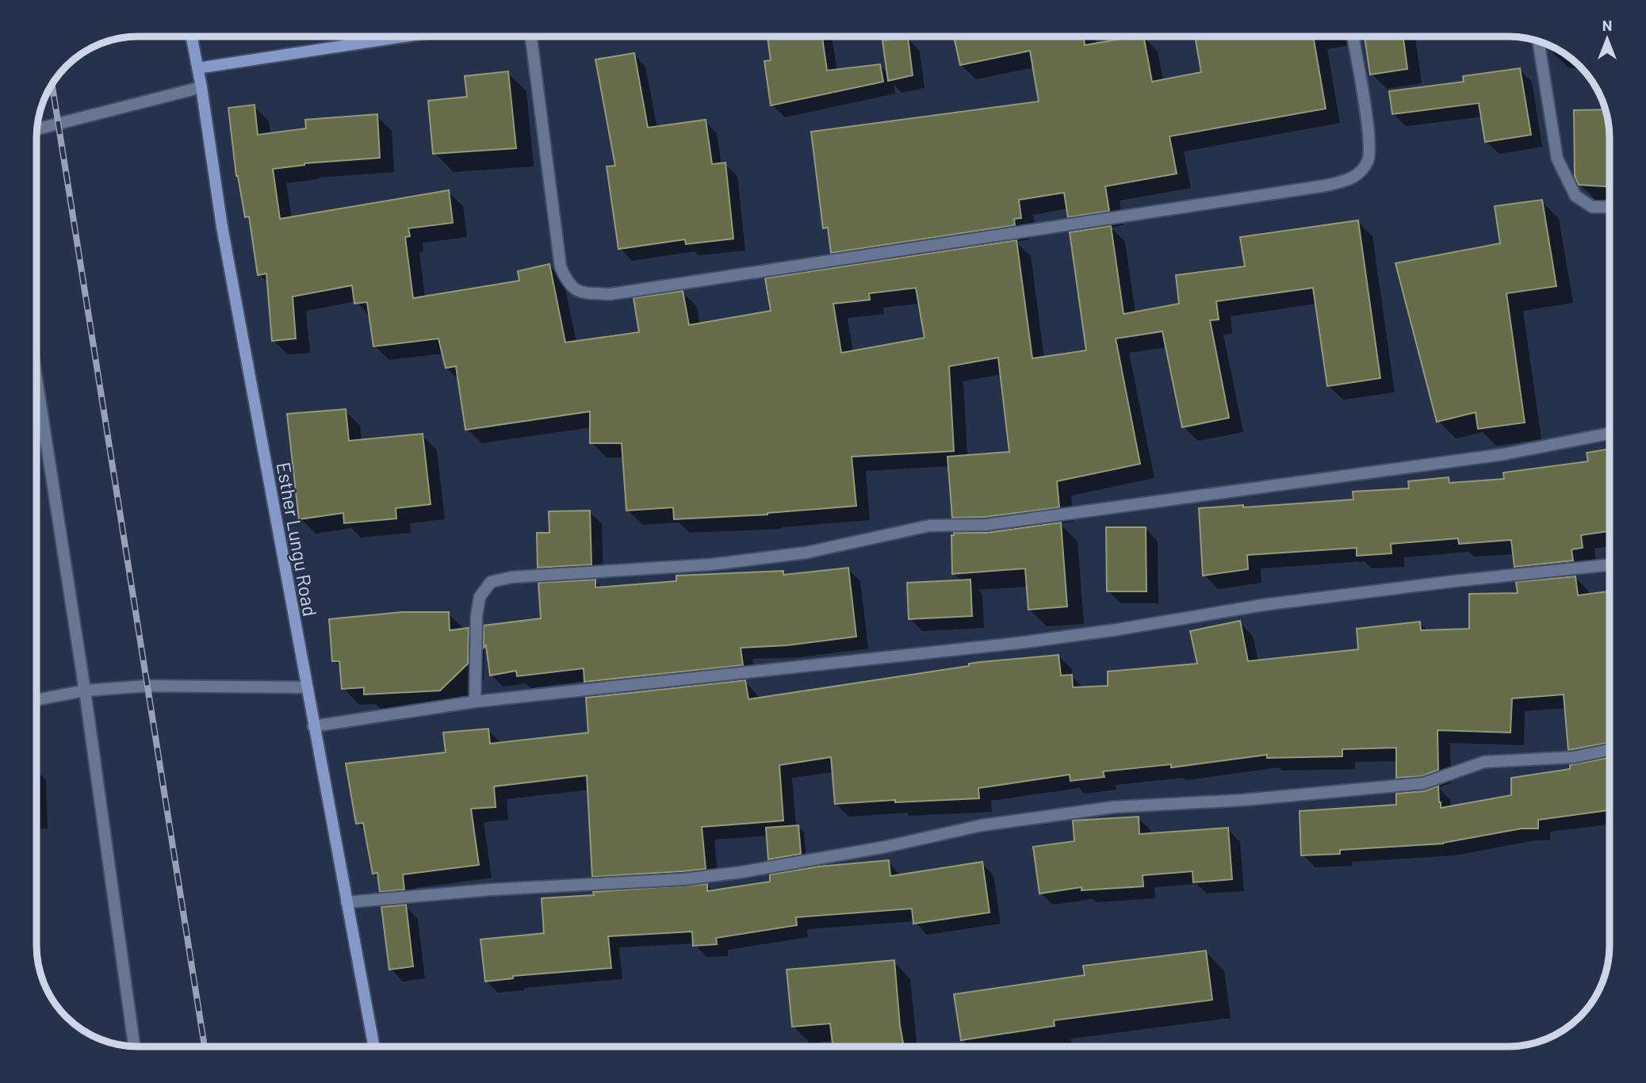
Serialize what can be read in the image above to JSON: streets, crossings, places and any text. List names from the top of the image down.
{
  "streets": {
    "street": ["Esther Lungu Road"]
  },
  "north": "top"
}
